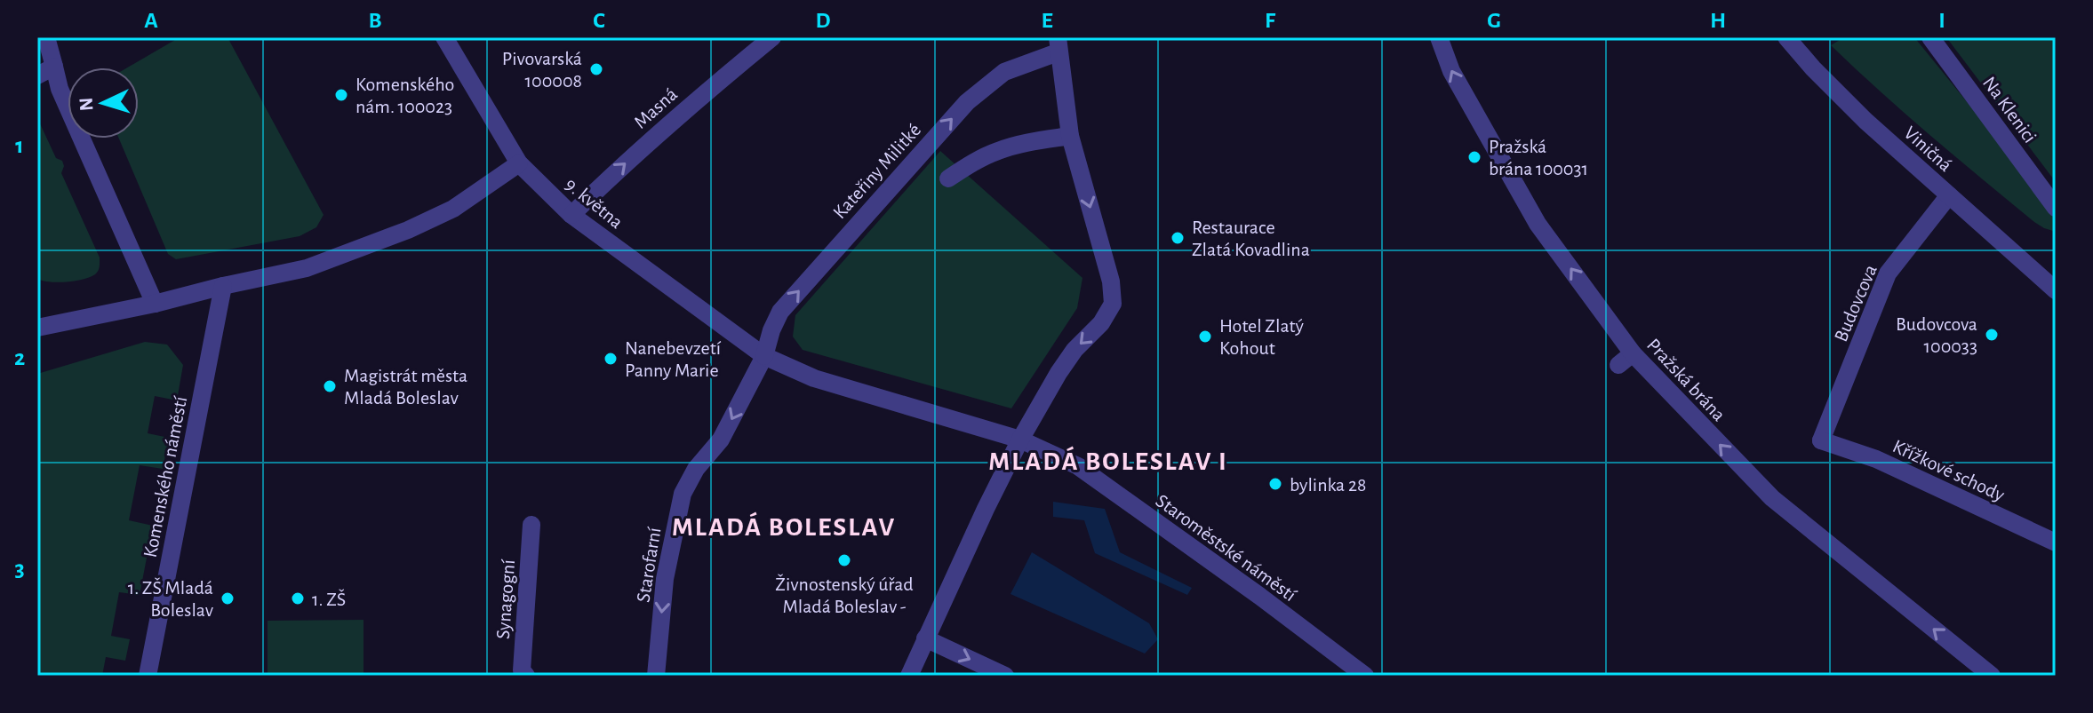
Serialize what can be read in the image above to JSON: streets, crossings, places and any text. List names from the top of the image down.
{
  "streets": {
    "street": [
      "Masná",
      "Na Klenici",
      "Viničná",
      "Kateřiny Militké",
      "9. května",
      "Budovcova",
      "Pražská brána",
      "Křížkové schody",
      "Komenského náměstí",
      "Staroměstské náměstí",
      "Starofarní",
      "Synagogní"
    ]
  },
  "crossings": [
    ["Masná", "9. května"],
    ["Viničná", "Budovcova"],
    ["Kateřiny Militké", "9. května"],
    ["Kateřiny Militké", "Staroměstské náměstí"],
    ["Kateřiny Militké", "Starofarní"],
    ["9. května", "Staroměstské náměstí"],
    ["9. května", "Starofarní"],
    ["Budovcova", "Křížkové schody"],
    ["Staroměstské náměstí", "Starofarní"]
  ],
  "one_way": [
    "Masná",
    "Kateřiny Militké",
    "Pražská brána",
    "Starofarní"
  ],
  "districts": ["MLADÁ BOLESLAV I", "MLADÁ BOLESLAV"],
  "places": [
    "Pivovarská 100008",
    "Komenského nám. 100023",
    "Pražská brána 100031",
    "Restaurace Zlatá Kovadlina",
    "Budovcova 100033",
    "Hotel Zlatý Kohout",
    "Nanebevzetí Panny Marie",
    "Magistrát města Mladá Boleslav",
    "bylinka 28",
    "Živnostenský úřad Mladá Boleslav -",
    "1. ZŠ Mladá Boleslav",
    "1. ZŠ"
  ],
  "north": "left",
  "grid": {
    "columns": [
      "A",
      "B",
      "C",
      "D",
      "E",
      "F",
      "G",
      "H",
      "I"
    ],
    "rows": ["1", "2", "3"]
  }
}
